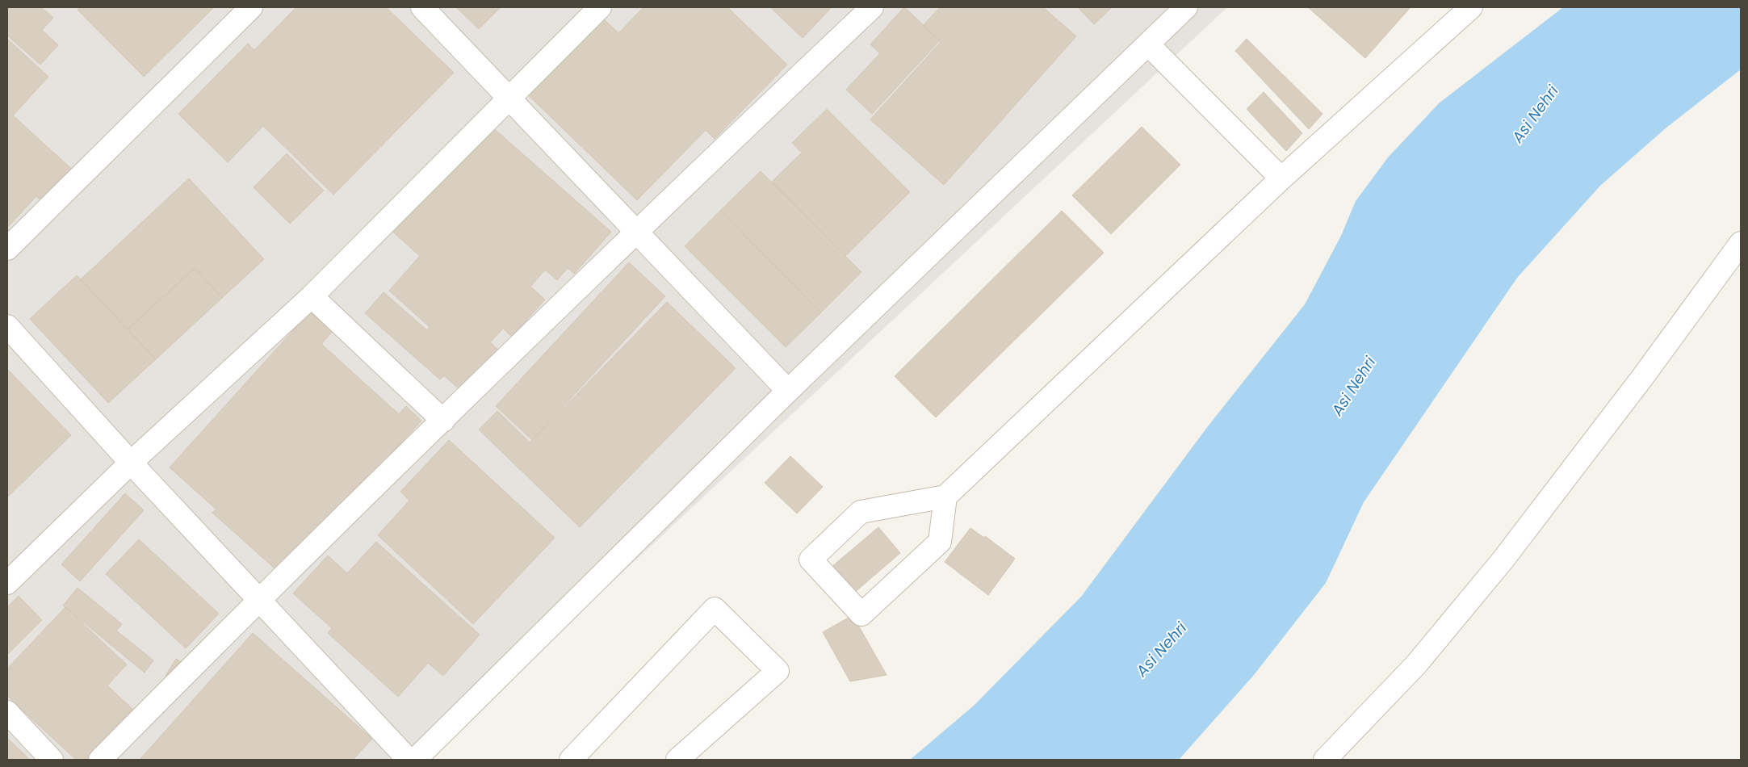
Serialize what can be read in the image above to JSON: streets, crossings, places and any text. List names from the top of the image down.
{
  "water": ["Asi Nehri"]
}
